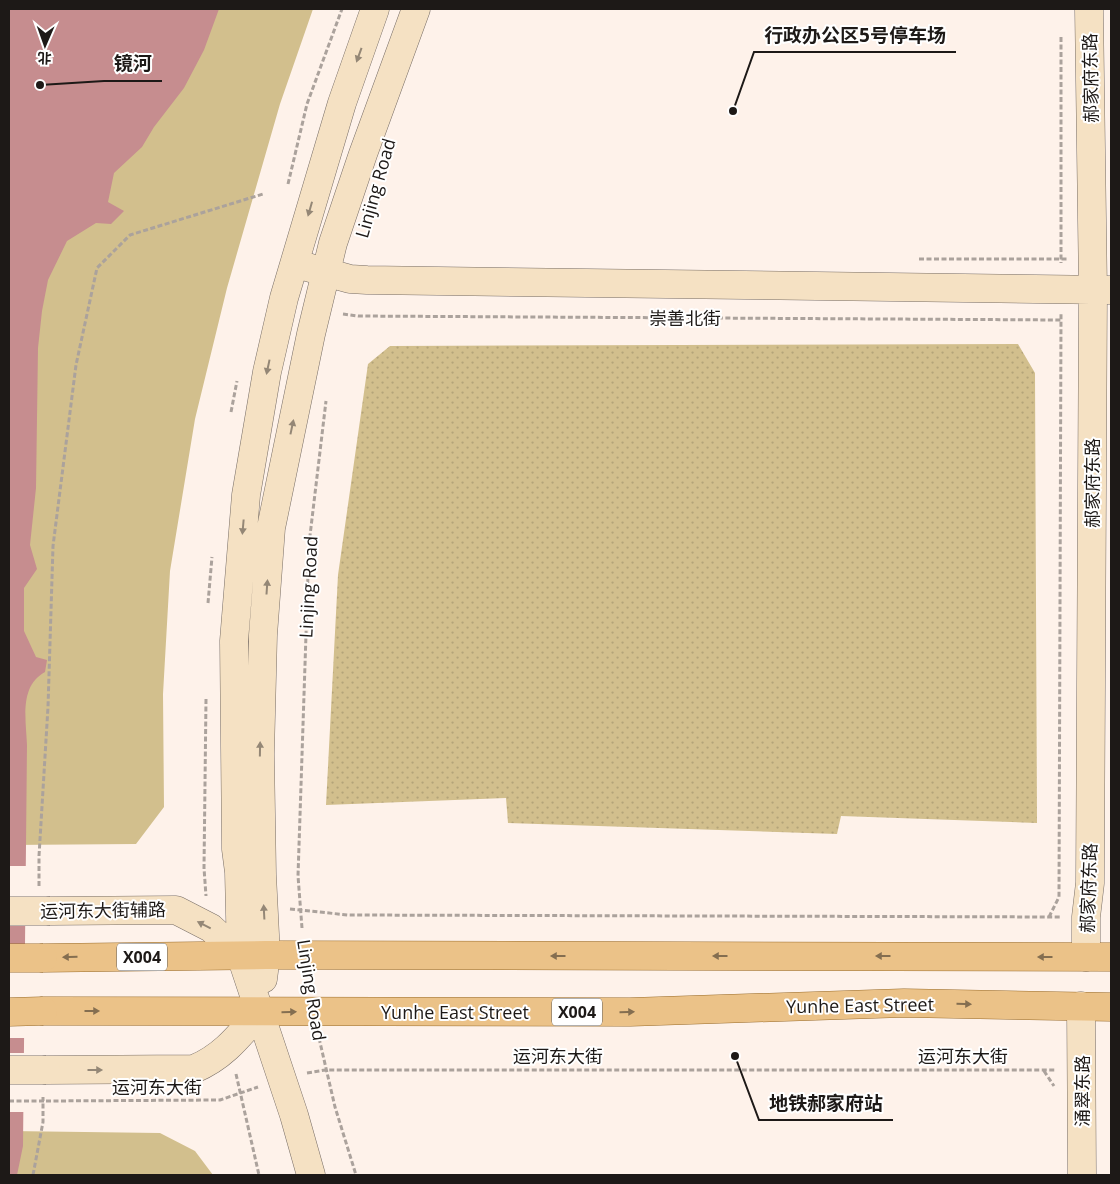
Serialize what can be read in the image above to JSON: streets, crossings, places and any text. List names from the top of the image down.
{
  "streets": {
    "main road": ["X004", "Yunhe East Street"],
    "street": [
      "郝家府东路",
      "Linjing Road",
      "崇善北街",
      "运河东大街辅路",
      "涌翠东路"
    ],
    "path": ["运河东大街"]
  },
  "crossings": [
    ["郝家府东路", "崇善北街"],
    ["郝家府东路", "X004"],
    ["Linjing Road", "崇善北街"],
    ["Linjing Road", "运河东大街辅路"],
    ["Linjing Road", "X004"],
    ["Linjing Road", "Yunhe East Street"],
    ["Linjing Road", "运河东大街"],
    ["运河东大街辅路", "X004"],
    ["Yunhe East Street", "涌翠东路"],
    ["运河东大街", "涌翠东路"]
  ],
  "one_way": ["运河东大街辅路"],
  "places": ["镜河", "行政办公区5号停车场", "地铁郝家府站"],
  "north": "bottom"
}
